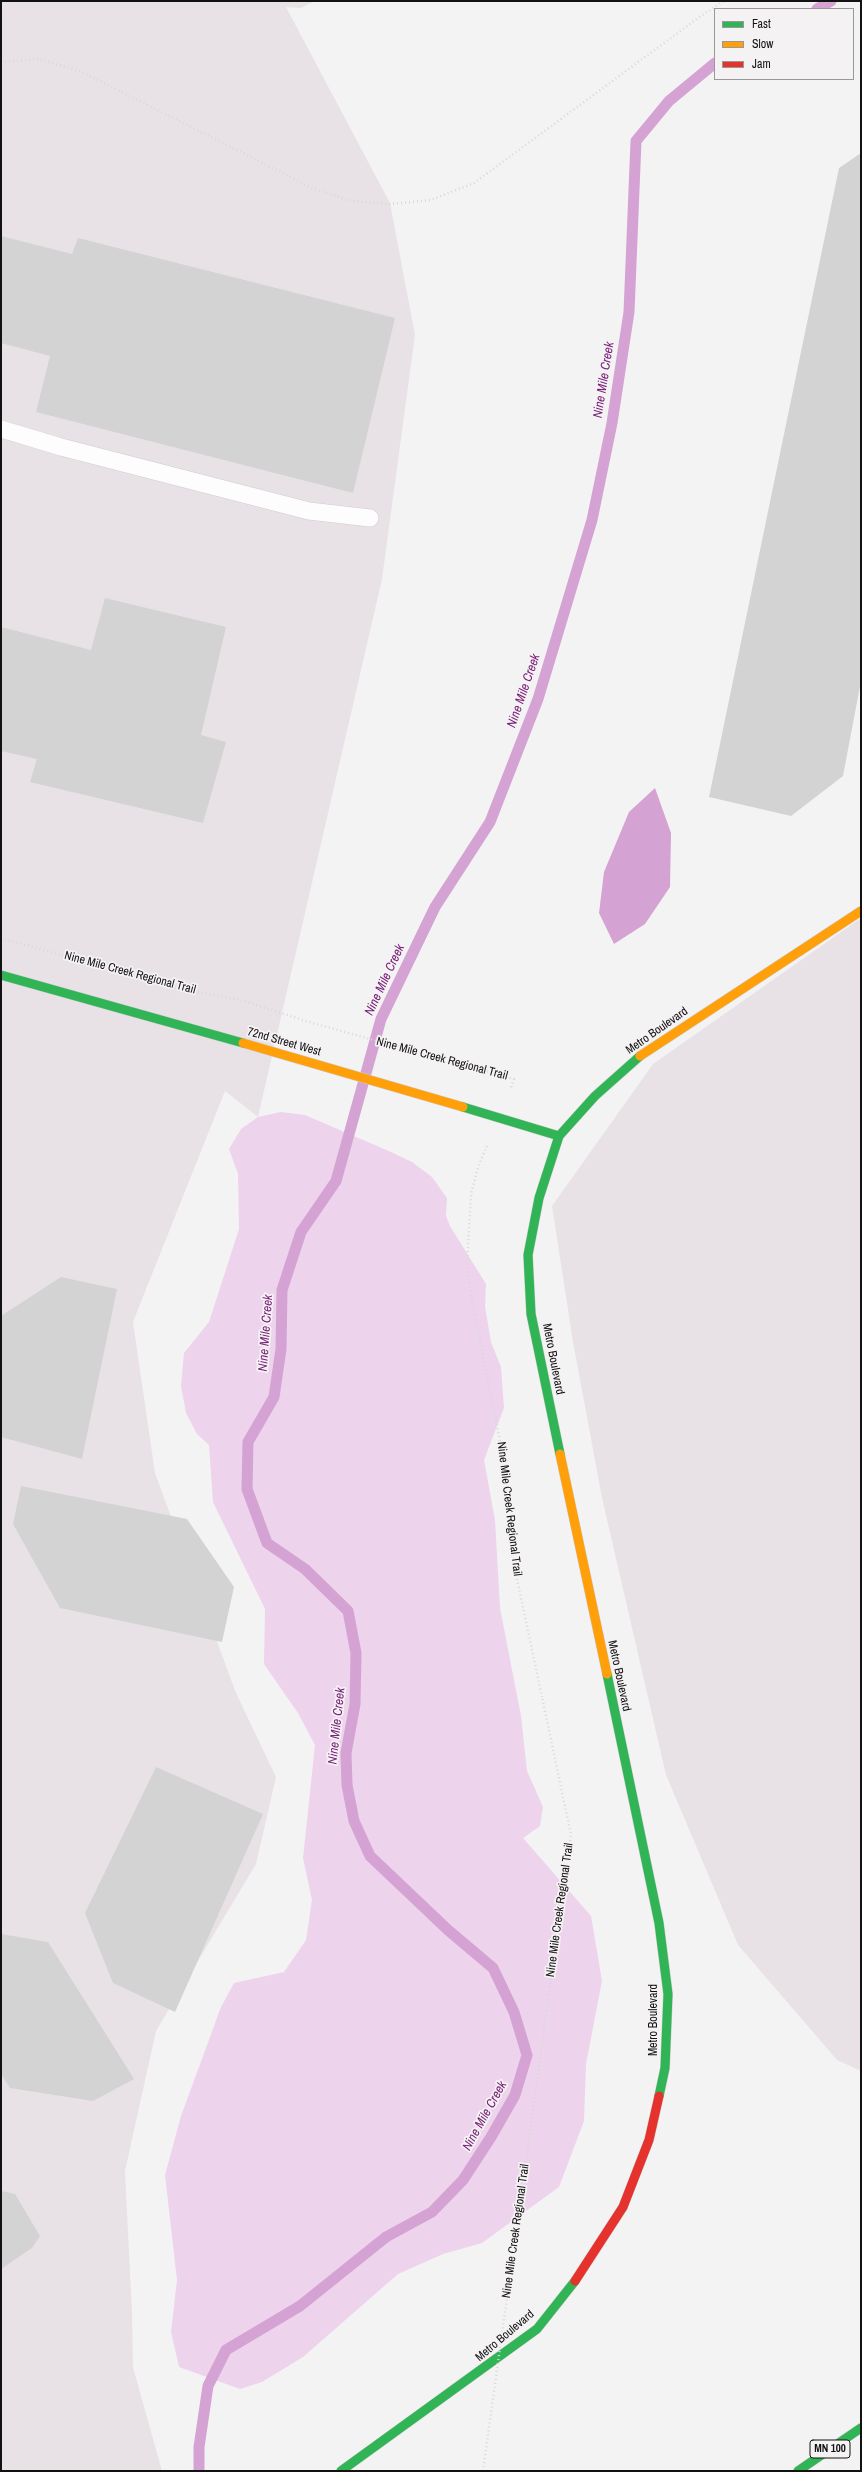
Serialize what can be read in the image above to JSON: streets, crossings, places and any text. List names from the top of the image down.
{
  "streets": {
    "main road": ["Metro Boulevard", "72nd Street West", "MN 100"],
    "path": ["Nine Mile Creek Regional Trail"]
  },
  "crossings": [
    ["Nine Mile Creek Regional Trail", "72nd Street West"],
    ["Metro Boulevard", "72nd Street West"]
  ],
  "water": ["Nine Mile Creek"],
  "legend": ["Fast", "Slow", "Jam"]
}
